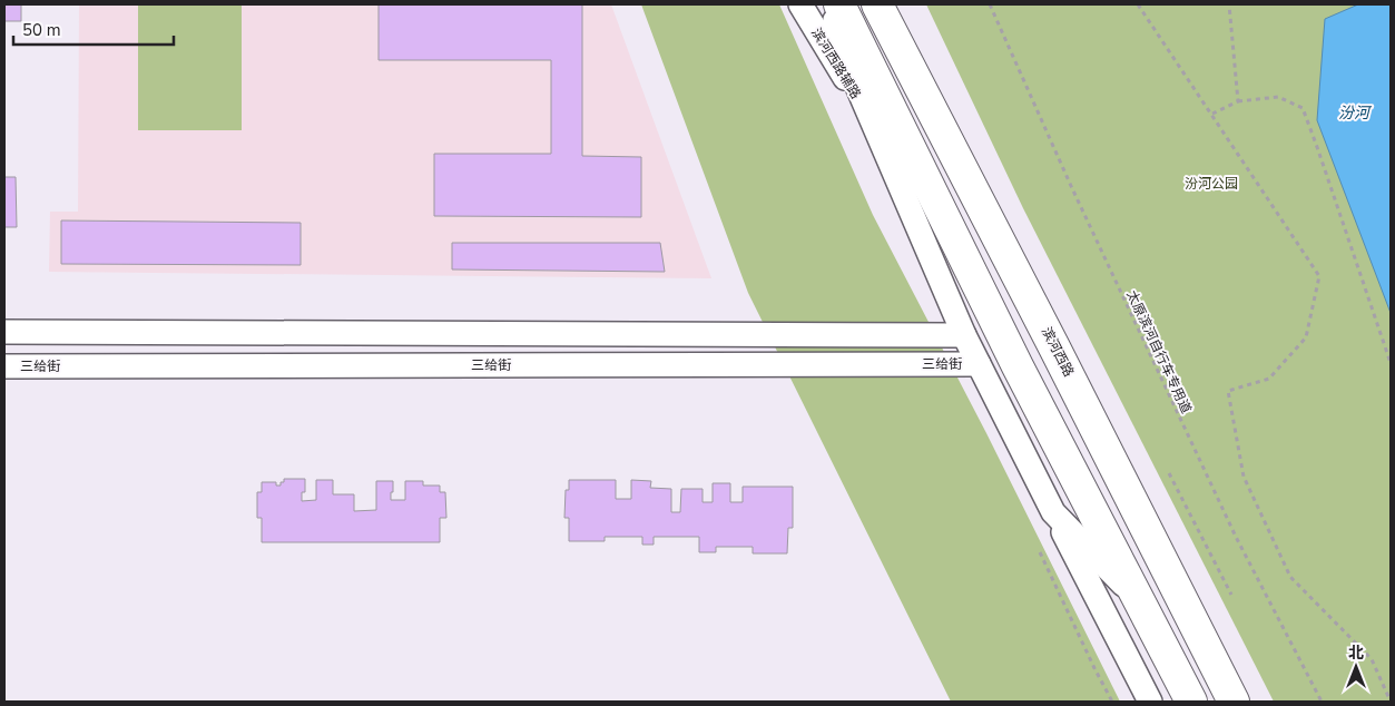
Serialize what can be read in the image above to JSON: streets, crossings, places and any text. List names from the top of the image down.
{
  "streets": {
    "highway": ["滨河西路"],
    "street": ["滨河西路辅路", "三给街"],
    "path": ["太原滨河自行车专用道"]
  },
  "water": ["汾河"],
  "parks": ["汾河公园"],
  "scale_bar": "50 m",
  "north": "top"
}
